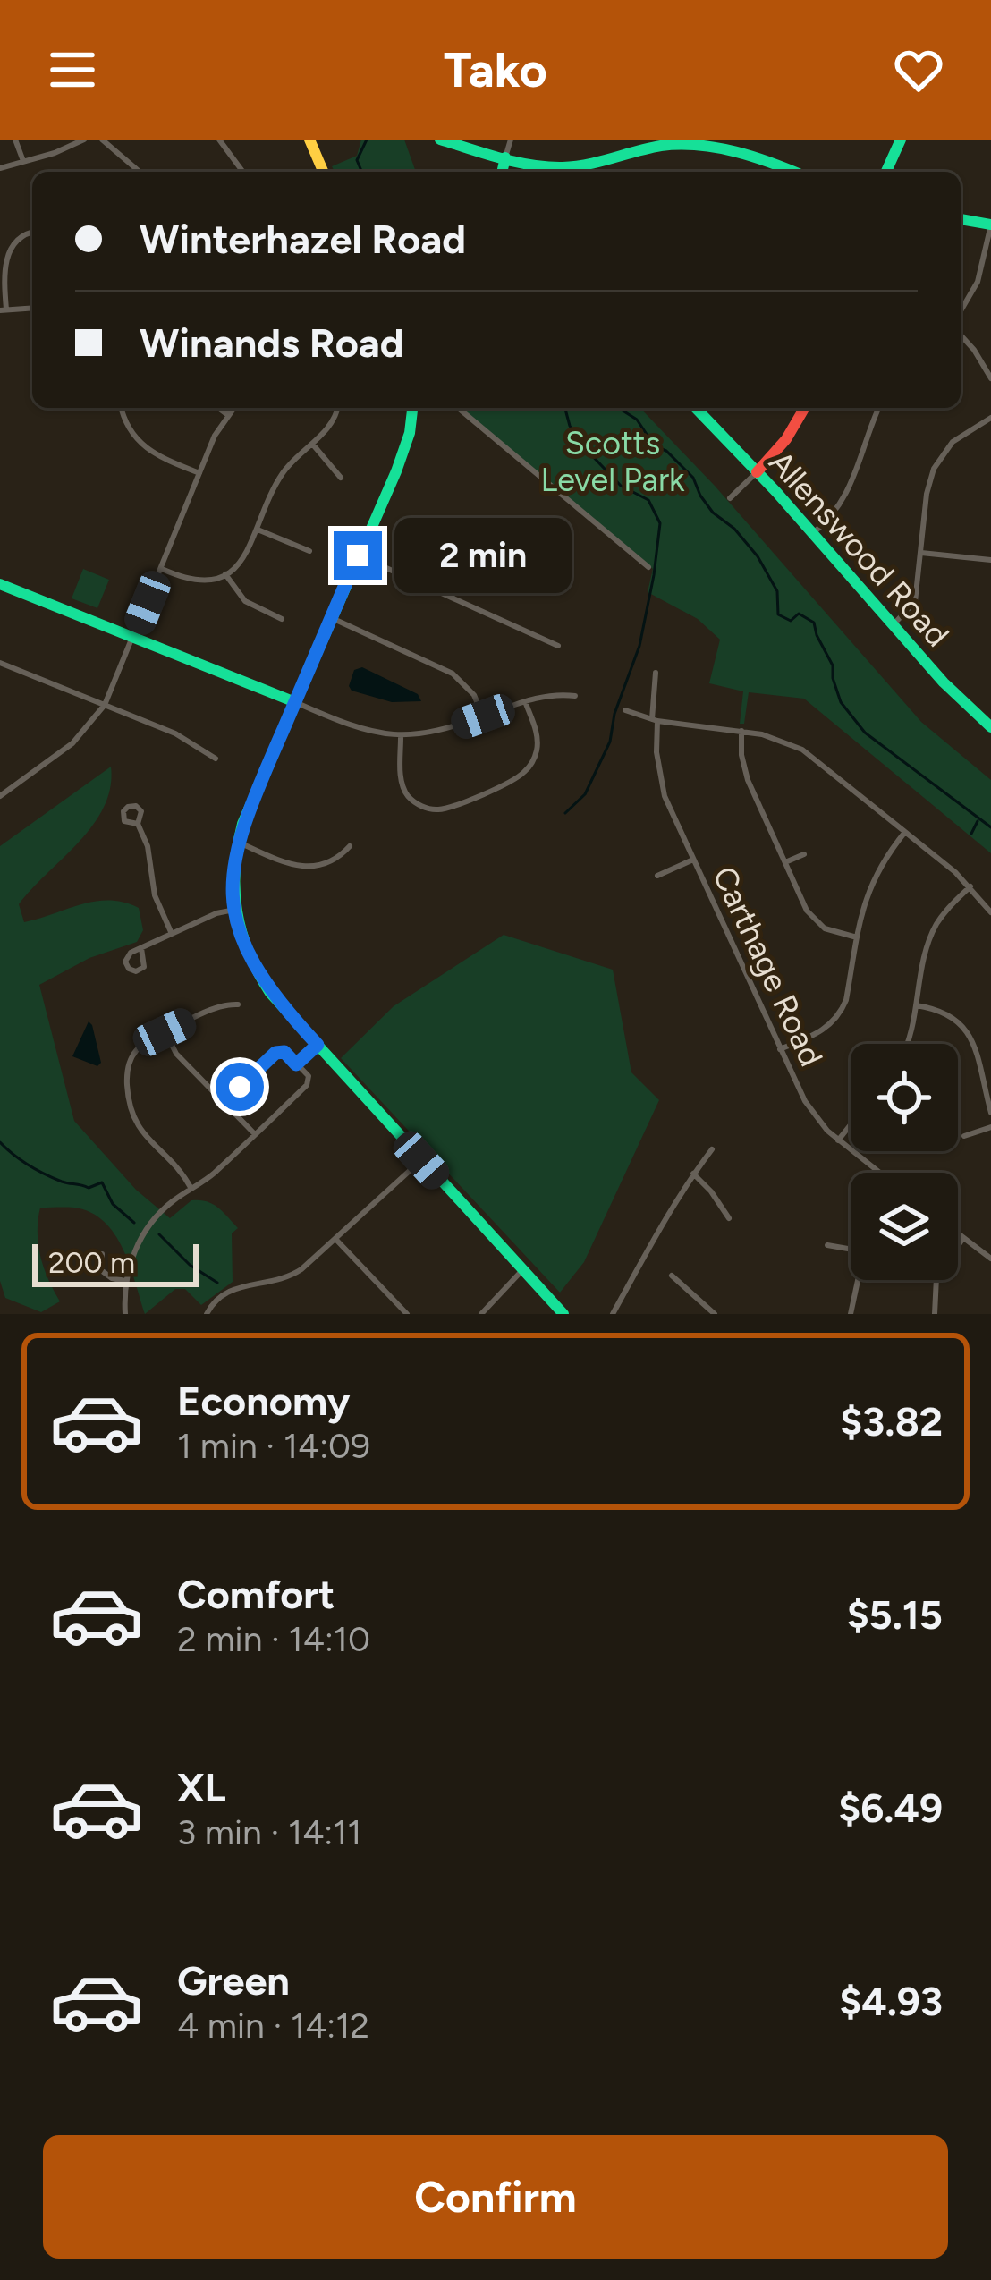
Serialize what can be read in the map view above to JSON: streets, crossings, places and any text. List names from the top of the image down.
{
  "streets": {
    "street": ["Allenswood Road", "Carthage Road"]
  },
  "parks": ["Scotts Level Park"],
  "scale_bar": "200 m",
  "page": {
    "header": "Tako",
    "banner": ["Winterhazel Road", "Winands Road"],
    "bubble": "2 min",
    "scale": "200 m",
    "list": [
      {
        "name": "Economy",
        "note": "1 min · 14:09",
        "value": "$3.82"
      },
      {
        "name": "Comfort",
        "note": "2 min · 14:10",
        "value": "$5.15"
      },
      {
        "name": "XL",
        "note": "3 min · 14:11",
        "value": "$6.49"
      },
      {
        "name": "Green",
        "note": "4 min · 14:12",
        "value": "$4.93"
      }
    ],
    "buttons": "Confirm"
  }
}
